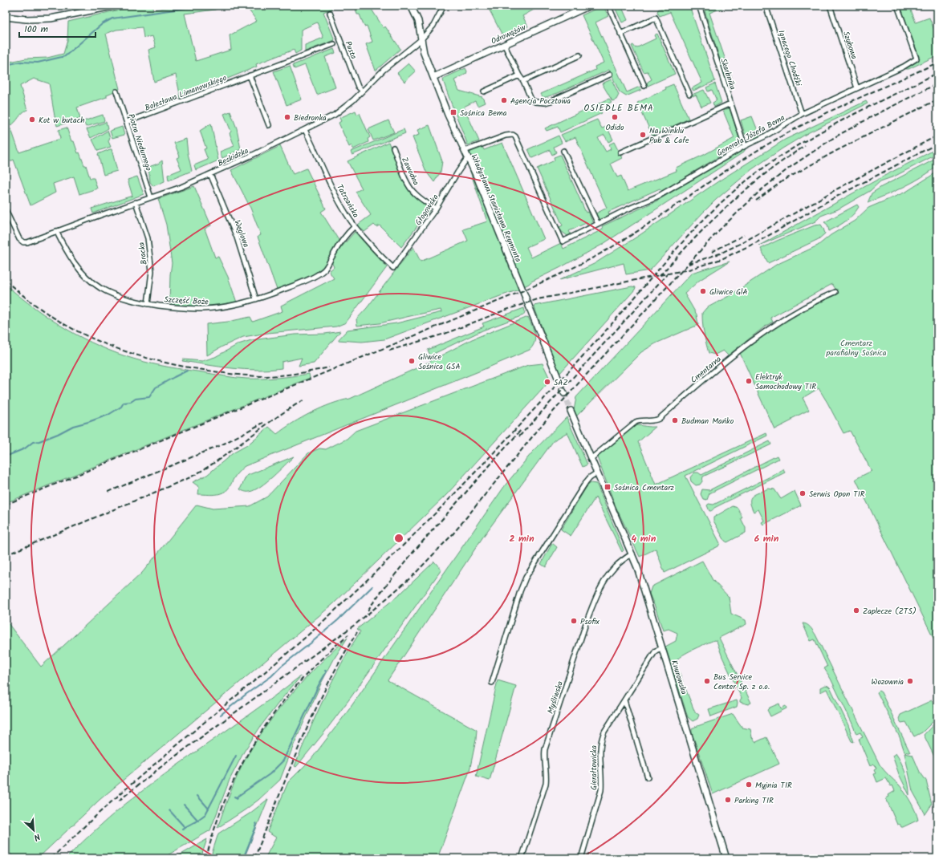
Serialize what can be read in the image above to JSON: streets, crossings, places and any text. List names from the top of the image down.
{
  "streets": {
    "street": [
      "Odrowążów",
      "Szybowa",
      "Pusta",
      "Ignacego Chodźki",
      "Skarbnika",
      "Bolesława Limanowskiego",
      "Generała Józefa Bema",
      "Piotra Niedurnego",
      "Beskidzka",
      "Zawodna",
      "Tatrzańska",
      "Władysława Stanisława Reymonta",
      "Głogowska",
      "Węglowa",
      "Bracka",
      "Szczęść Boże",
      "Cmentarna",
      "Knurowska",
      "Myśliwska",
      "Gierałtowicka"
    ]
  },
  "crossings": [
    ["Odrowążów", "Władysława Stanisława Reymonta"],
    ["Szybowa", "Generała Józefa Bema"],
    ["Pusta", "Beskidzka"],
    ["Ignacego Chodźki", "Generała Józefa Bema"],
    ["Skarbnika", "Generała Józefa Bema"],
    ["Bolesława Limanowskiego", "Piotra Niedurnego"],
    ["Generała Józefa Bema", "Władysława Stanisława Reymonta"],
    ["Piotra Niedurnego", "Beskidzka"],
    ["Beskidzka", "Tatrzańska"],
    ["Beskidzka", "Władysława Stanisława Reymonta"],
    ["Beskidzka", "Węglowa"],
    ["Beskidzka", "Bracka"],
    ["Beskidzka", "Szczęść Boże"],
    ["Zawodna", "Głogowska"],
    ["Tatrzańska", "Głogowska"],
    ["Tatrzańska", "Szczęść Boże"],
    ["Władysława Stanisława Reymonta", "Głogowska"],
    ["Węglowa", "Szczęść Boże"],
    ["Bracka", "Szczęść Boże"],
    ["Knurowska", "Myśliwska"],
    ["Knurowska", "Gierałtowicka"]
  ],
  "districts": ["OSIEDLE BEMA"],
  "parks": ["Cmentarz parafialny Sośnica"],
  "places": {
    "other": [
      "Agencja Pocztowa",
      "Biedronka",
      "Odido",
      "Kot w butach",
      "Na Winklu Pub & Cafe",
      "Gliwice GlA",
      "Gliwice Sośnica GSA",
      "Elektryk Samochodowy TIR",
      "SAZ",
      "Budman Mańko",
      "Serwis Opon TIR",
      "Zaplecze (ZTS)",
      "Psofix",
      "Bus Service Center Sp. z o.o.",
      "Wozownia",
      "Myjnia TIR",
      "Parking TIR"
    ],
    "transit": ["Sośnica Bema", "Sośnica Cmentarz"]
  },
  "scale_bar": "100 m",
  "north": "bottom right",
  "rings": ["2 min", "4 min", "6 min"]
}
